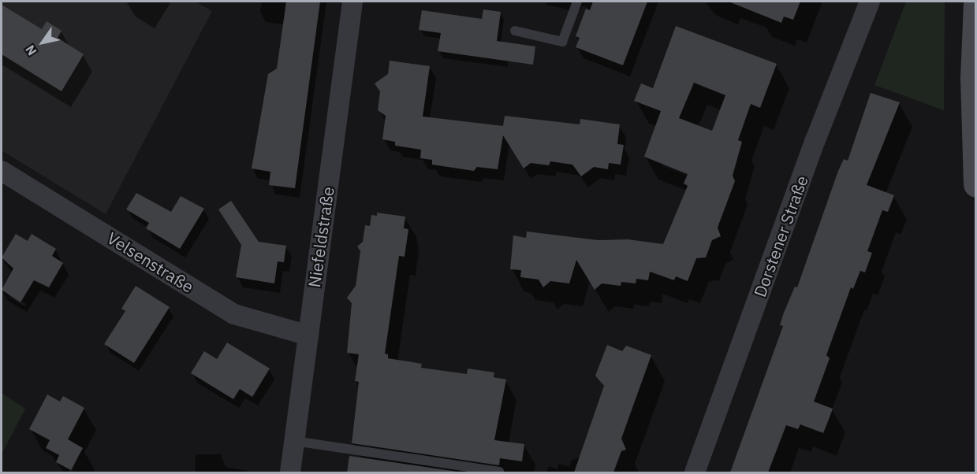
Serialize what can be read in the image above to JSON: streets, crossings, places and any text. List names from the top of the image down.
{
  "streets": {
    "street": ["Dorstener Straße", "Niefeldstraße", "Velsenstraße"]
  },
  "crossings": [
    ["Niefeldstraße", "Velsenstraße"]
  ],
  "north": "bottom left"
}
